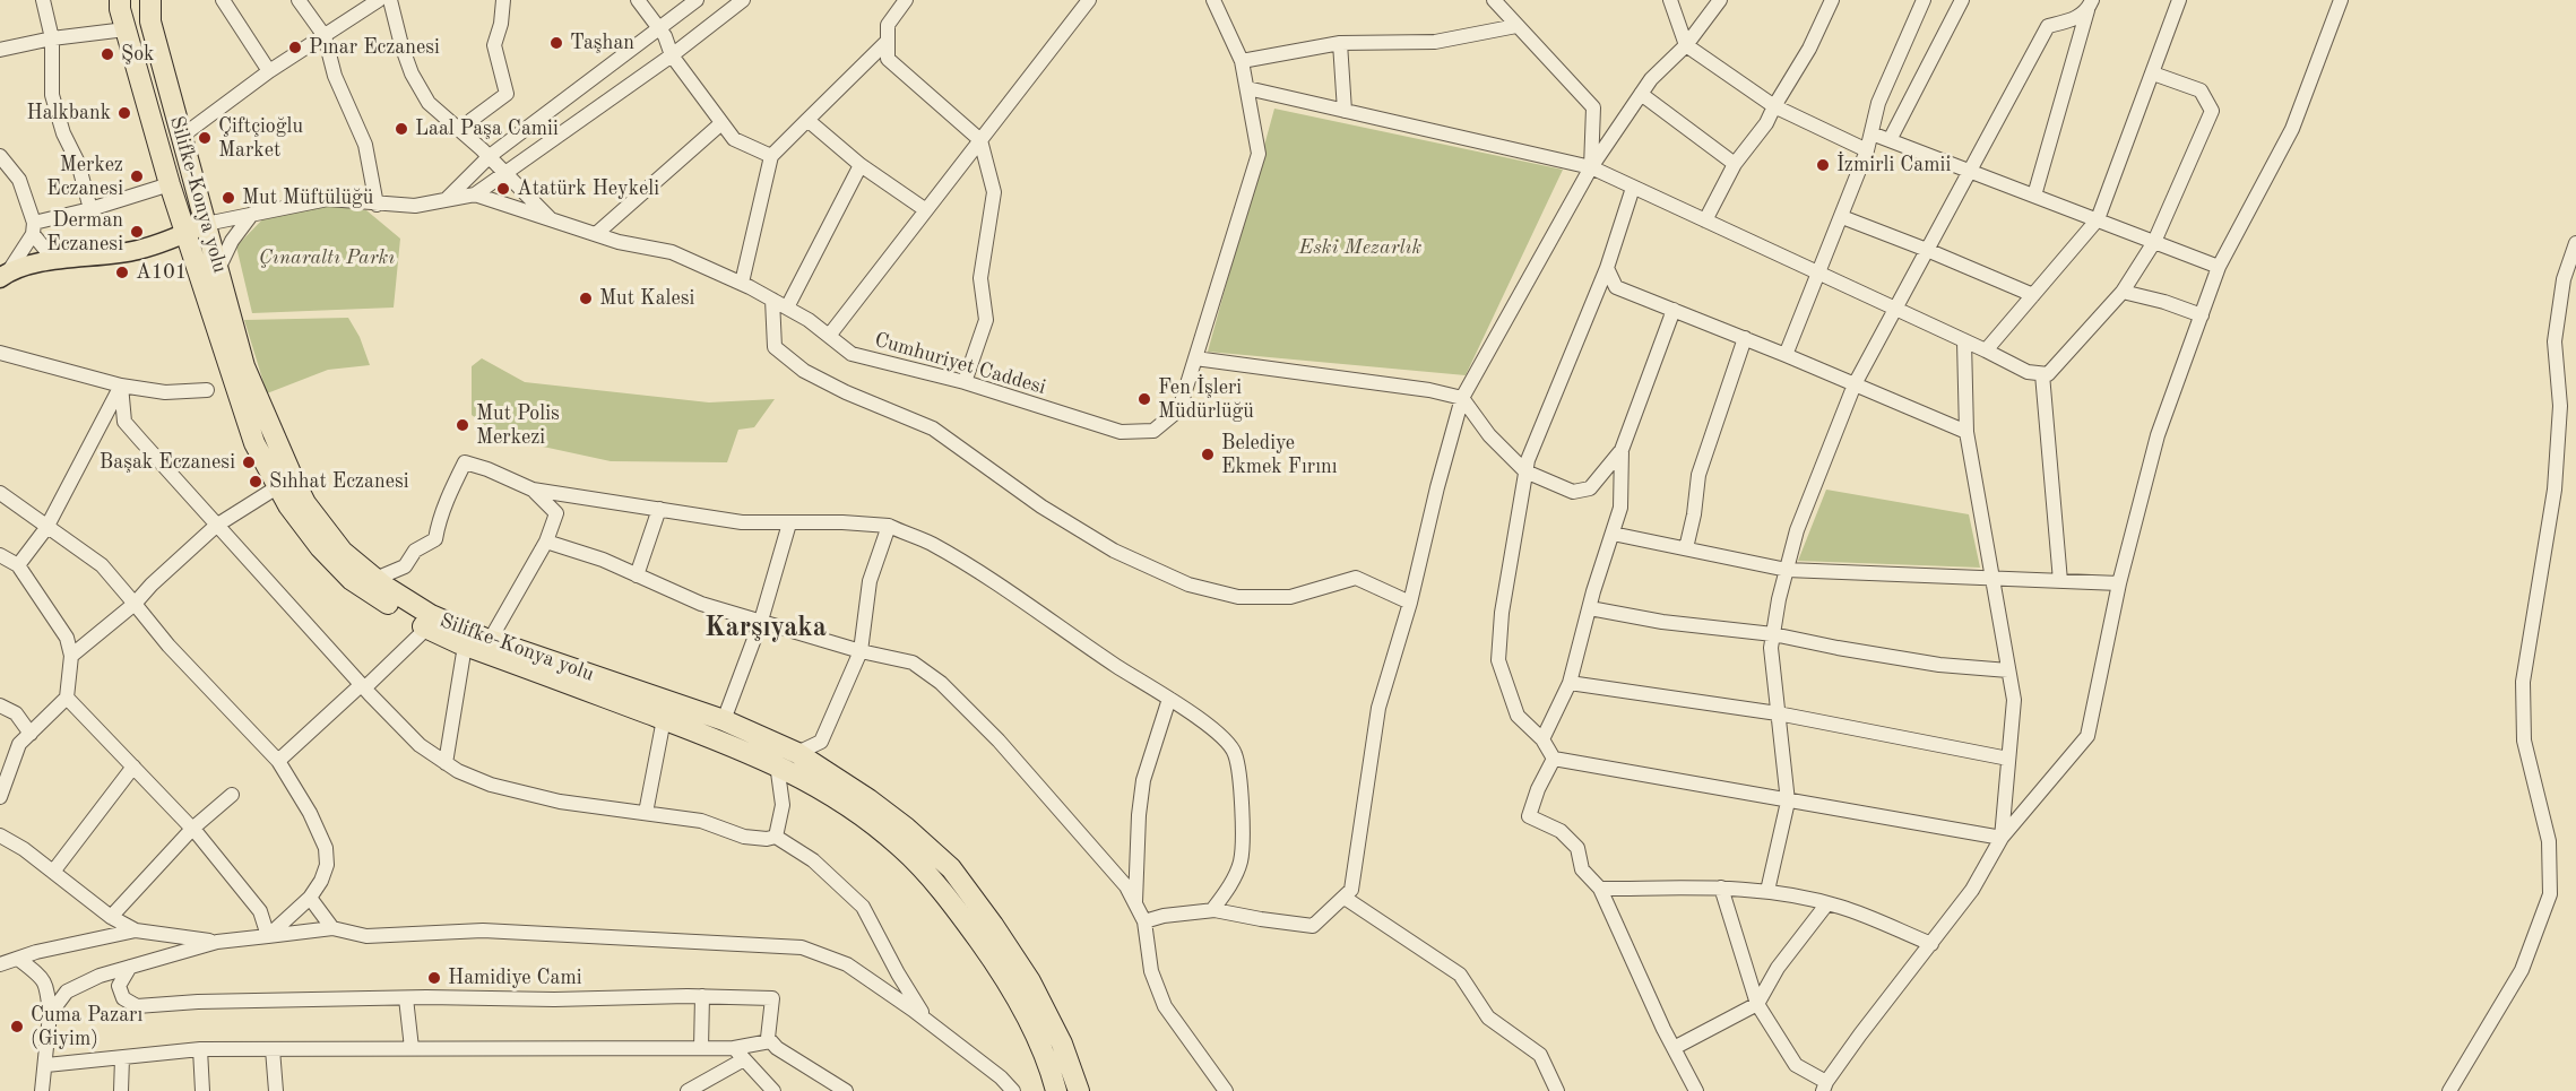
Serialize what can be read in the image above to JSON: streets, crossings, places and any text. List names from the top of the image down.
{
  "streets": {
    "highway": ["Silifke-Konya yolu"],
    "street": ["Cumhuriyet Caddesi"]
  },
  "crossings": [
    ["Silifke-Konya yolu", "Cumhuriyet Caddesi"]
  ],
  "districts": ["Karşıyaka"],
  "parks": ["Eski Mezarlık", "Çınaraltı Parkı"],
  "places": [
    "Taşhan",
    "Pınar Eczanesi",
    "Şok",
    "Halkbank",
    "Laal Paşa Camii",
    "Çiftçioğlu Market",
    "İzmirli Camii",
    "Merkez Eczanesi",
    "Atatürk Heykeli",
    "Mut Müftülüğü",
    "Derman Eczanesi",
    "A101",
    "Mut Kalesi",
    "Fen İşleri Müdürlüğü",
    "Mut Polis Merkezi",
    "Belediye Ekmek Fırını",
    "Başak Eczanesi",
    "Sıhhat Eczanesi",
    "Hamidiye Cami",
    "Cuma Pazarı (Giyim)"
  ]
}
